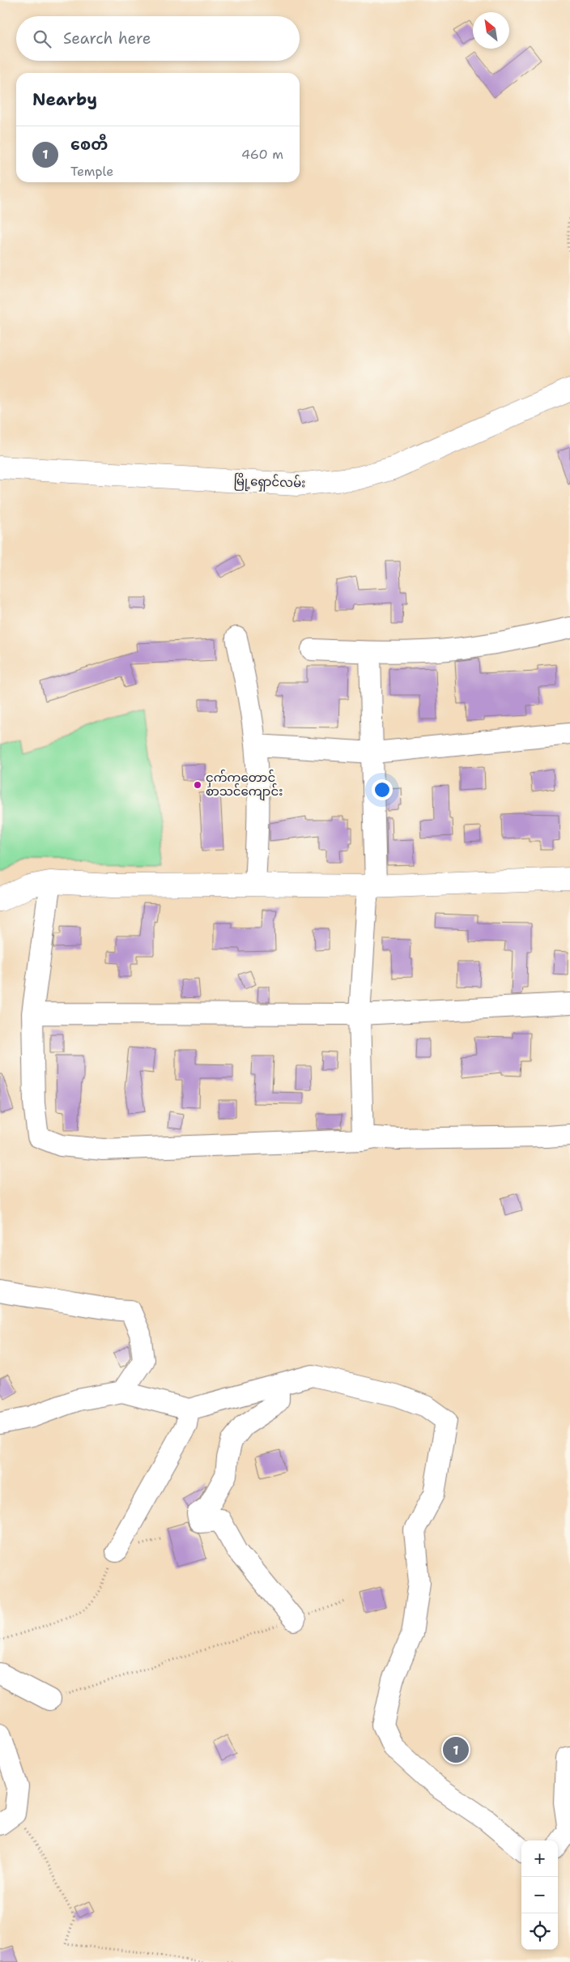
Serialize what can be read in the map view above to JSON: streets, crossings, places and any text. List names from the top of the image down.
{
  "streets": {
    "main road": ["မြို့ရှောင်လမ်း"]
  },
  "places": ["ငှက်ကတောင် စာသင်ကျောင်း"],
  "north": "top left",
  "page": {
    "search": "Search here",
    "heading": "Nearby",
    "list": [
      {
        "mark": "1",
        "name": "စေတီ",
        "note": "Temple",
        "value": "460 m"
      }
    ],
    "pins": "1",
    "map_buttons": ["+", "−"]
  }
}
